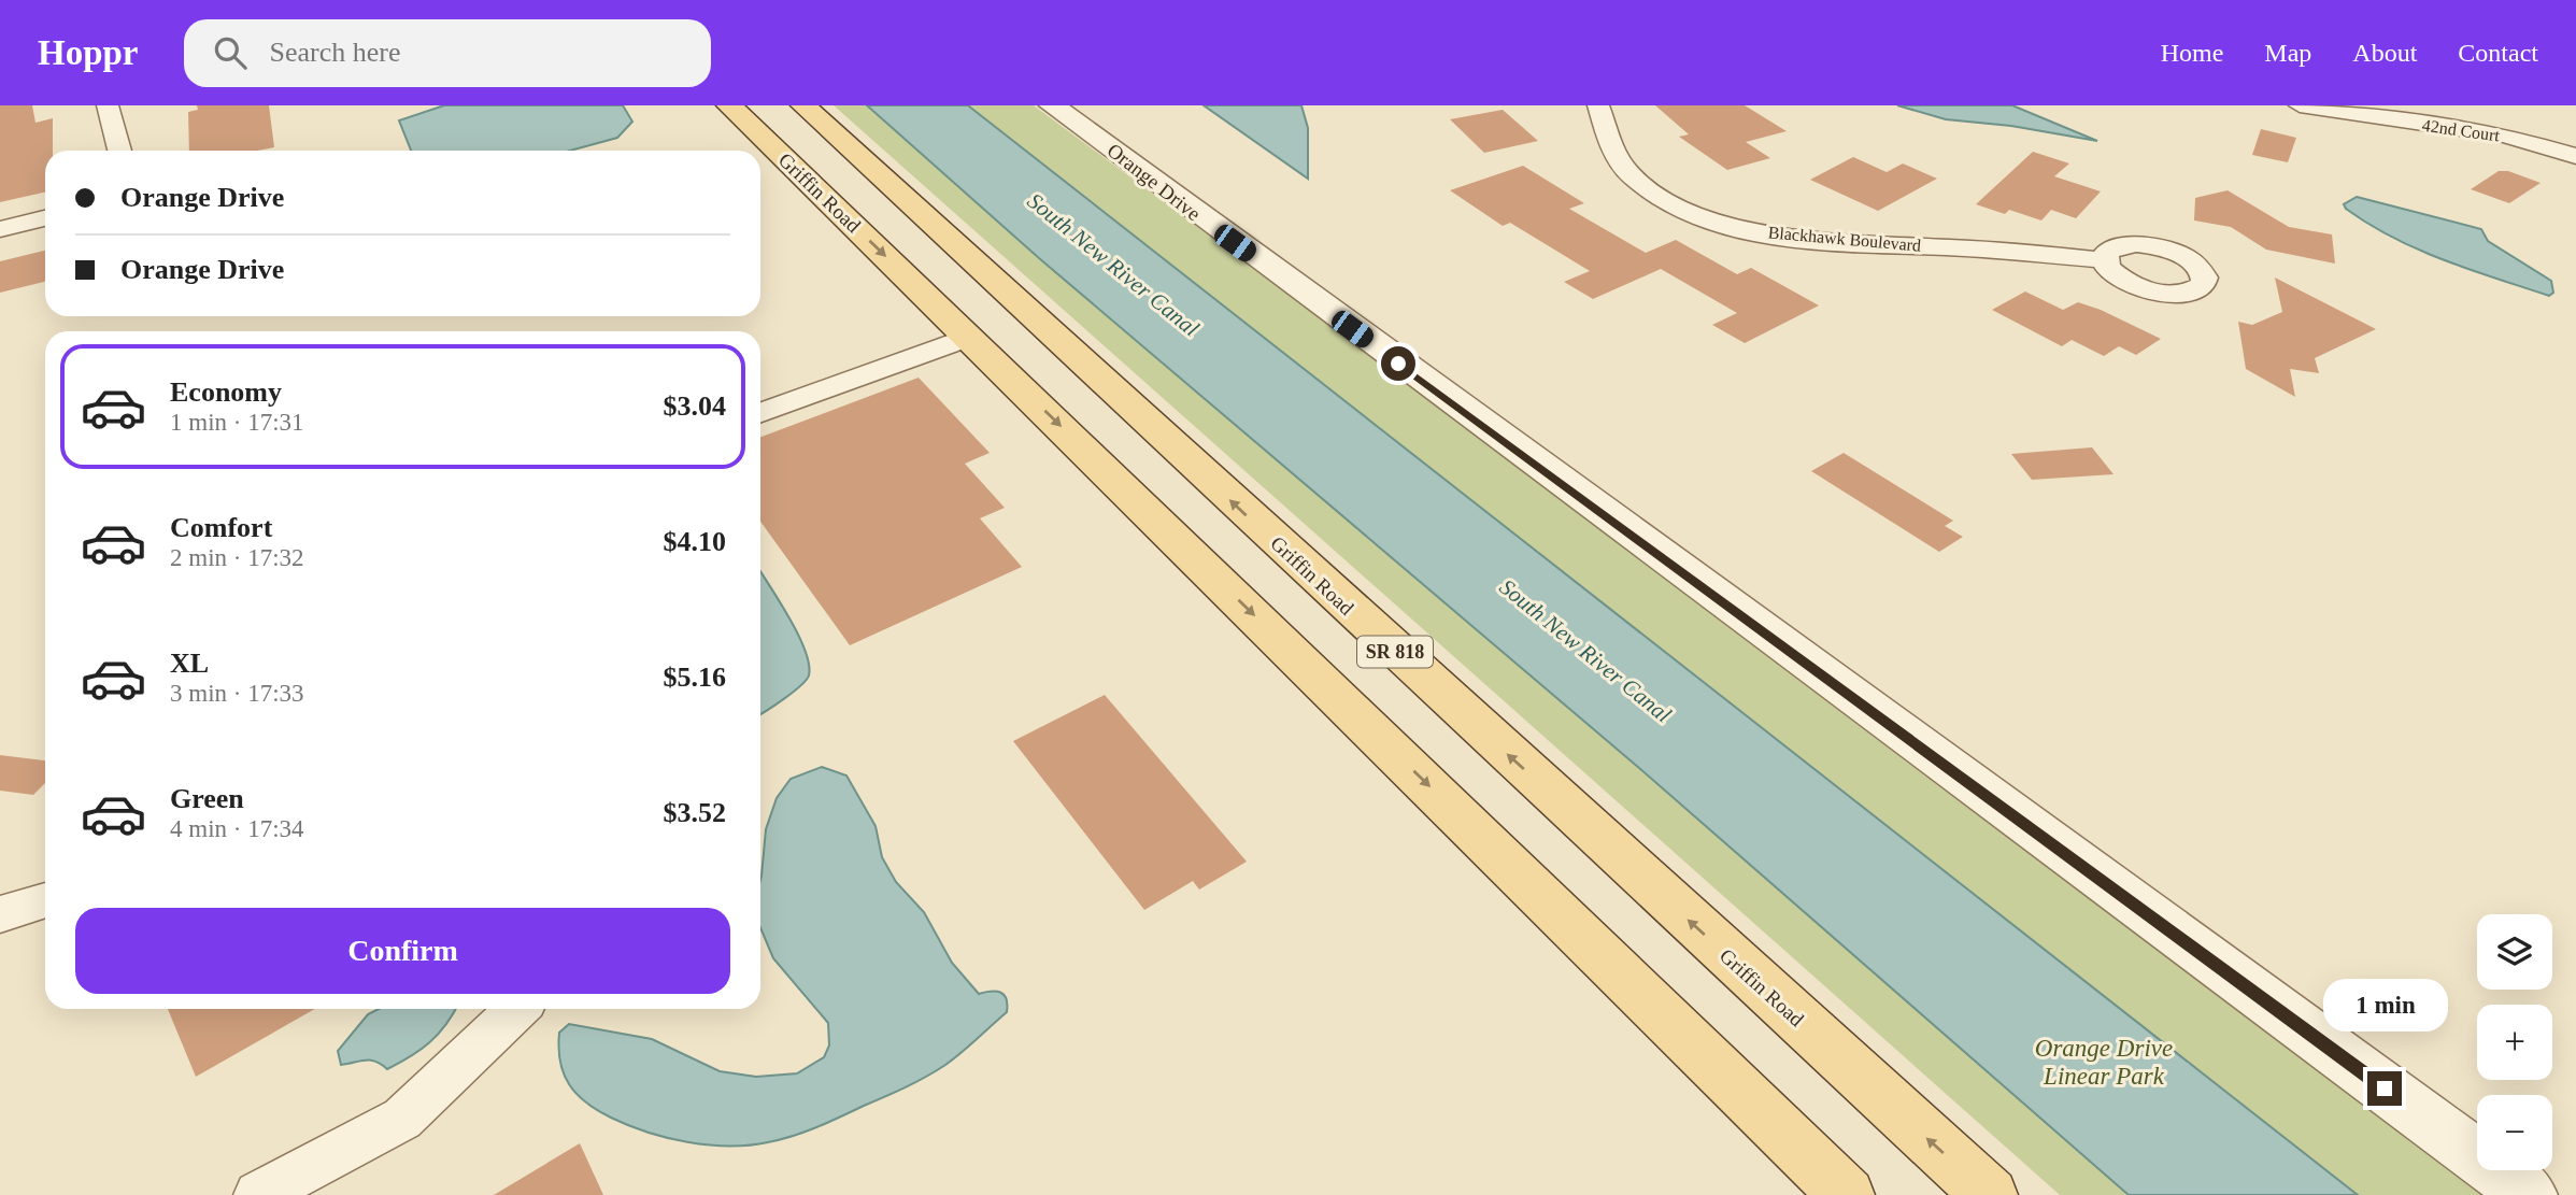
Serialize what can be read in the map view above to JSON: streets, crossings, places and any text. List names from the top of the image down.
{
  "streets": {
    "main road": ["Griffin Road", "SR 818"],
    "street": ["42nd Court", "Orange Drive", "Blackhawk Boulevard"]
  },
  "water": ["South New River Canal"],
  "parks": ["Orange Drive Linear Park"],
  "page": {
    "header": "Hoppr",
    "search": "Search here",
    "nav": [
      "Home",
      "Map",
      "About",
      "Contact"
    ],
    "banner": ["Orange Drive", "Orange Drive"],
    "list": [
      {
        "name": "Economy",
        "note": "1 min · 17:31",
        "value": "$3.04"
      },
      {
        "name": "Comfort",
        "note": "2 min · 17:32",
        "value": "$4.10"
      },
      {
        "name": "XL",
        "note": "3 min · 17:33",
        "value": "$5.16"
      },
      {
        "name": "Green",
        "note": "4 min · 17:34",
        "value": "$3.52"
      }
    ],
    "buttons": "Confirm",
    "map_buttons": ["+", "−"],
    "bubble": "1 min"
  }
}
